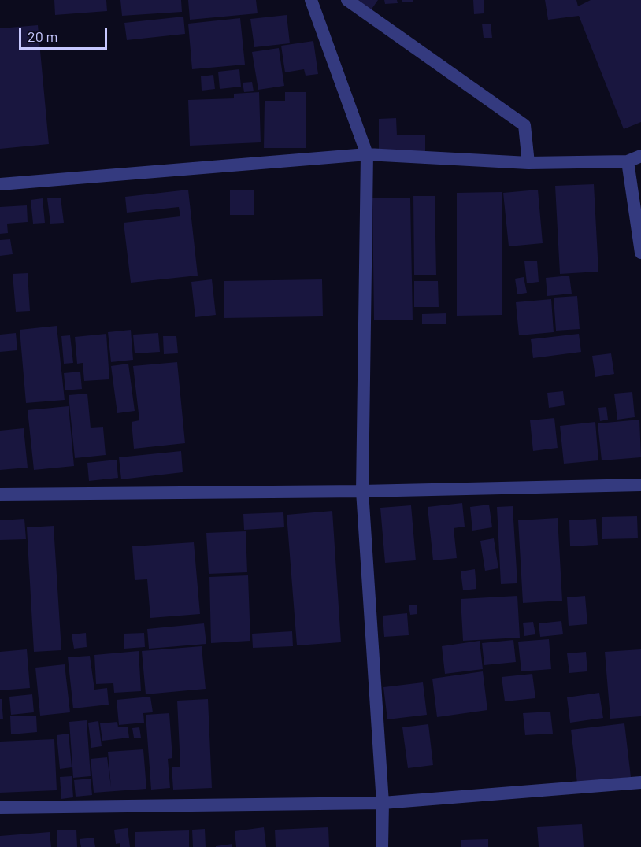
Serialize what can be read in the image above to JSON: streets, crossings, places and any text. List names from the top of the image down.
{
  "scale_bar": "20 m"
}
